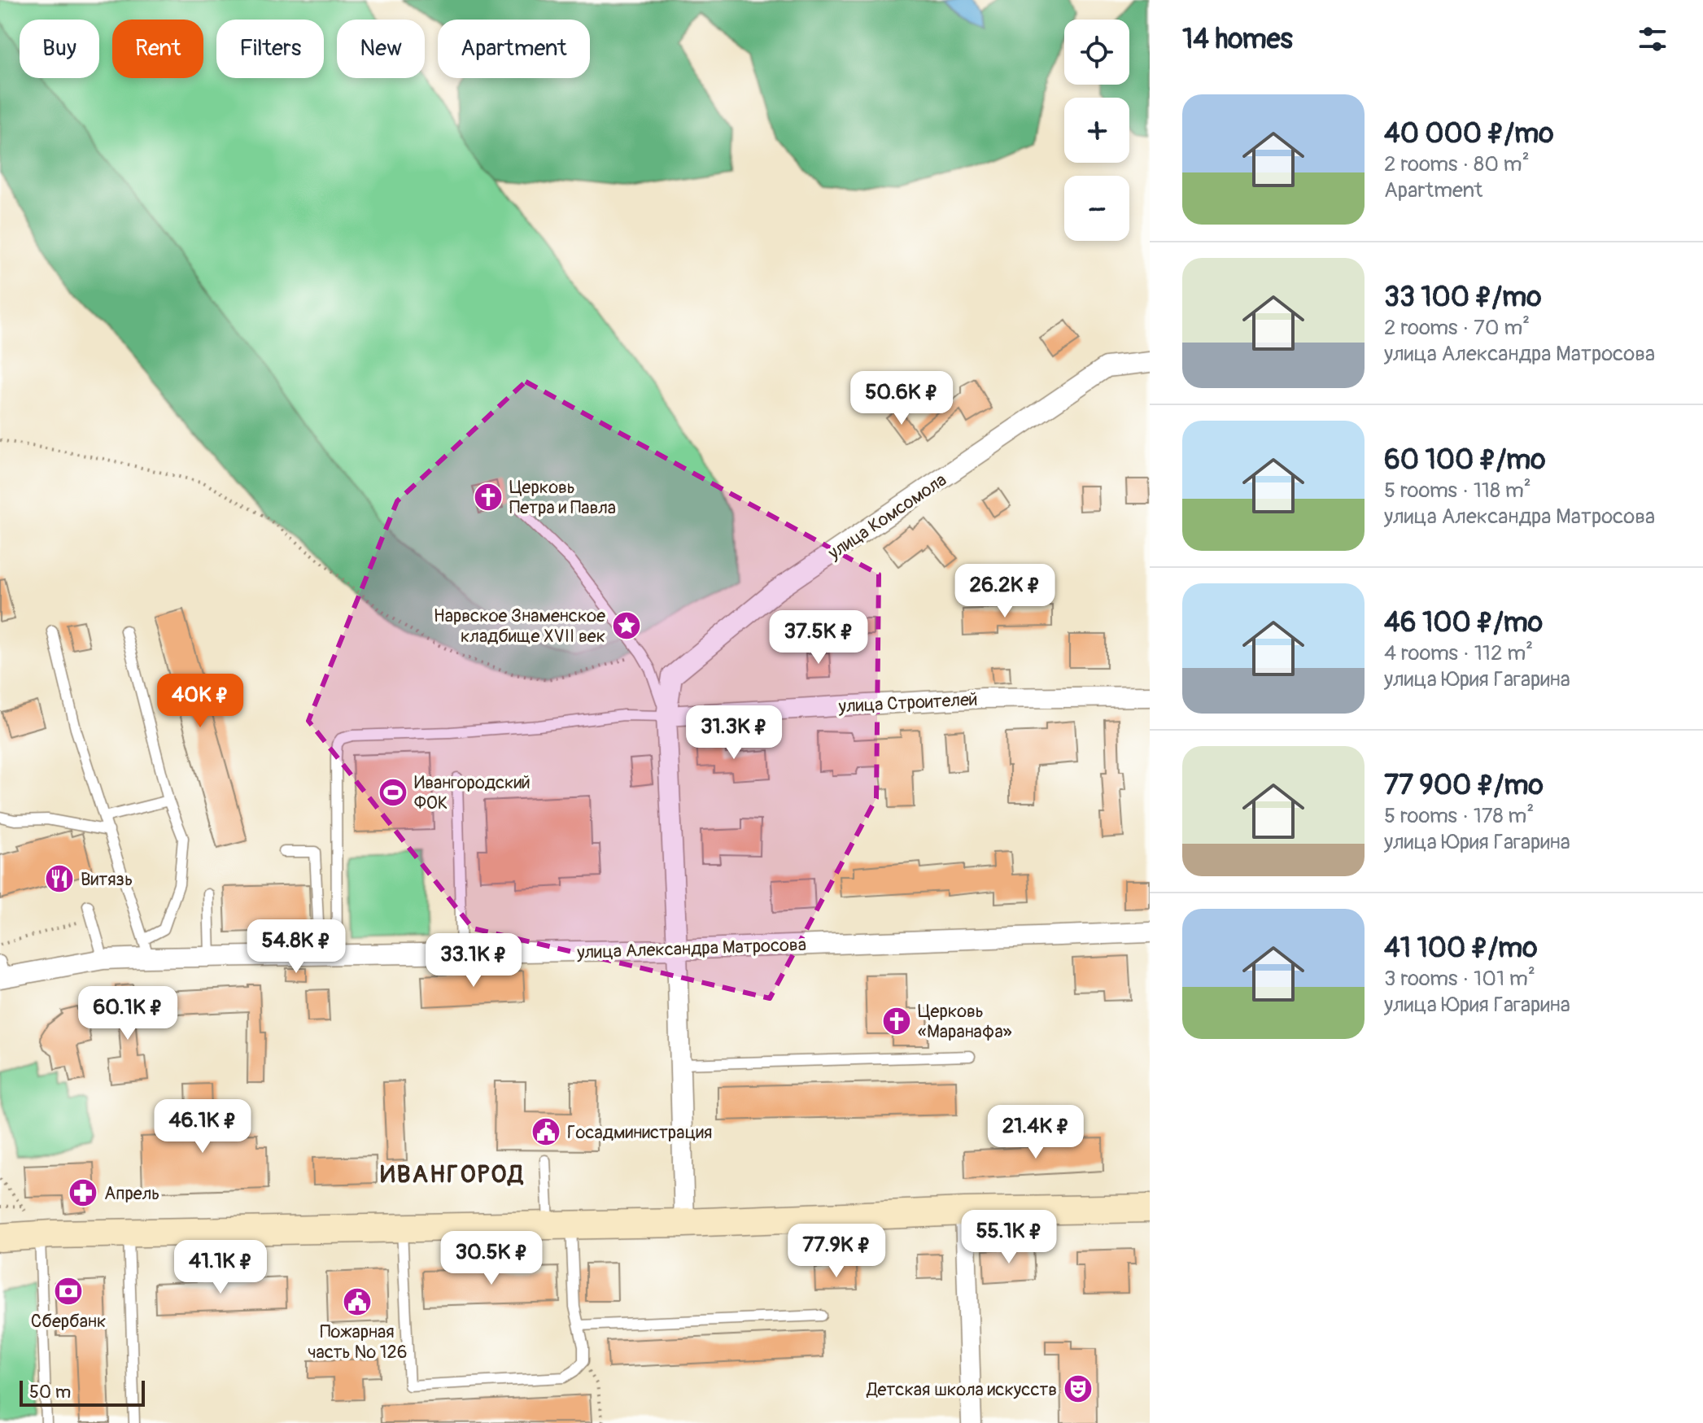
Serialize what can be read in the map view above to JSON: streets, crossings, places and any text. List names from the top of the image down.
{
  "streets": {
    "street": ["улица Комсомола", "улица Строителей", "улица Александра Матросова"]
  },
  "crossings": [
    ["улица Комсомола", "улица Строителей"],
    ["улица Комсомола", "улица Александра Матросова"]
  ],
  "districts": ["ИВАНГОРОД"],
  "places": {
    "church": ["Церковь Петра и Павла", "Церковь «Маранафа»"],
    "place": ["Нарвское Знаменское кладбище XVII век"],
    "sports": ["Ивангородский ФОК"],
    "restaurant": ["Витязь"],
    "public building": ["Госадминистрация", "Пожарная часть № 126"],
    "pharmacy": ["Апрель"],
    "bank": ["Сбербанк"],
    "theatre": ["Детская школа искусств"]
  },
  "scale_bar": "50 m",
  "page": {
    "heading": "14 homes",
    "map_buttons": ["+", "−"],
    "chip": [
      "Buy",
      "Rent",
      "Filters",
      "New",
      "Apartment"
    ],
    "list": [
      {
        "name": "40 000 ₽/mo",
        "note": "2 rooms · 80 m² · Apartment"
      },
      {
        "name": "33 100 ₽/mo",
        "note": "2 rooms · 70 m² · улица Александра Матросова"
      },
      {
        "name": "60 100 ₽/mo",
        "note": "5 rooms · 118 m² · улица Александра Матросова"
      },
      {
        "name": "46 100 ₽/mo",
        "note": "4 rooms · 112 m² · улица Юрия Гагарина"
      },
      {
        "name": "77 900 ₽/mo",
        "note": "5 rooms · 178 m² · улица Юрия Гагарина"
      },
      {
        "name": "41 100 ₽/mo",
        "note": "3 rooms · 101 m² · улица Юрия Гагарина"
      }
    ],
    "price": [
      "50.6K ₽",
      "26.2K ₽",
      "37.5K ₽",
      "40K ₽",
      "31.3K ₽",
      "54.8K ₽",
      "33.1K ₽",
      "60.1K ₽",
      "46.1K ₽",
      "21.4K ₽",
      "55.1K ₽",
      "77.9K ₽",
      "30.5K ₽",
      "41.1K ₽"
    ],
    "scale": "50 m"
  }
}
